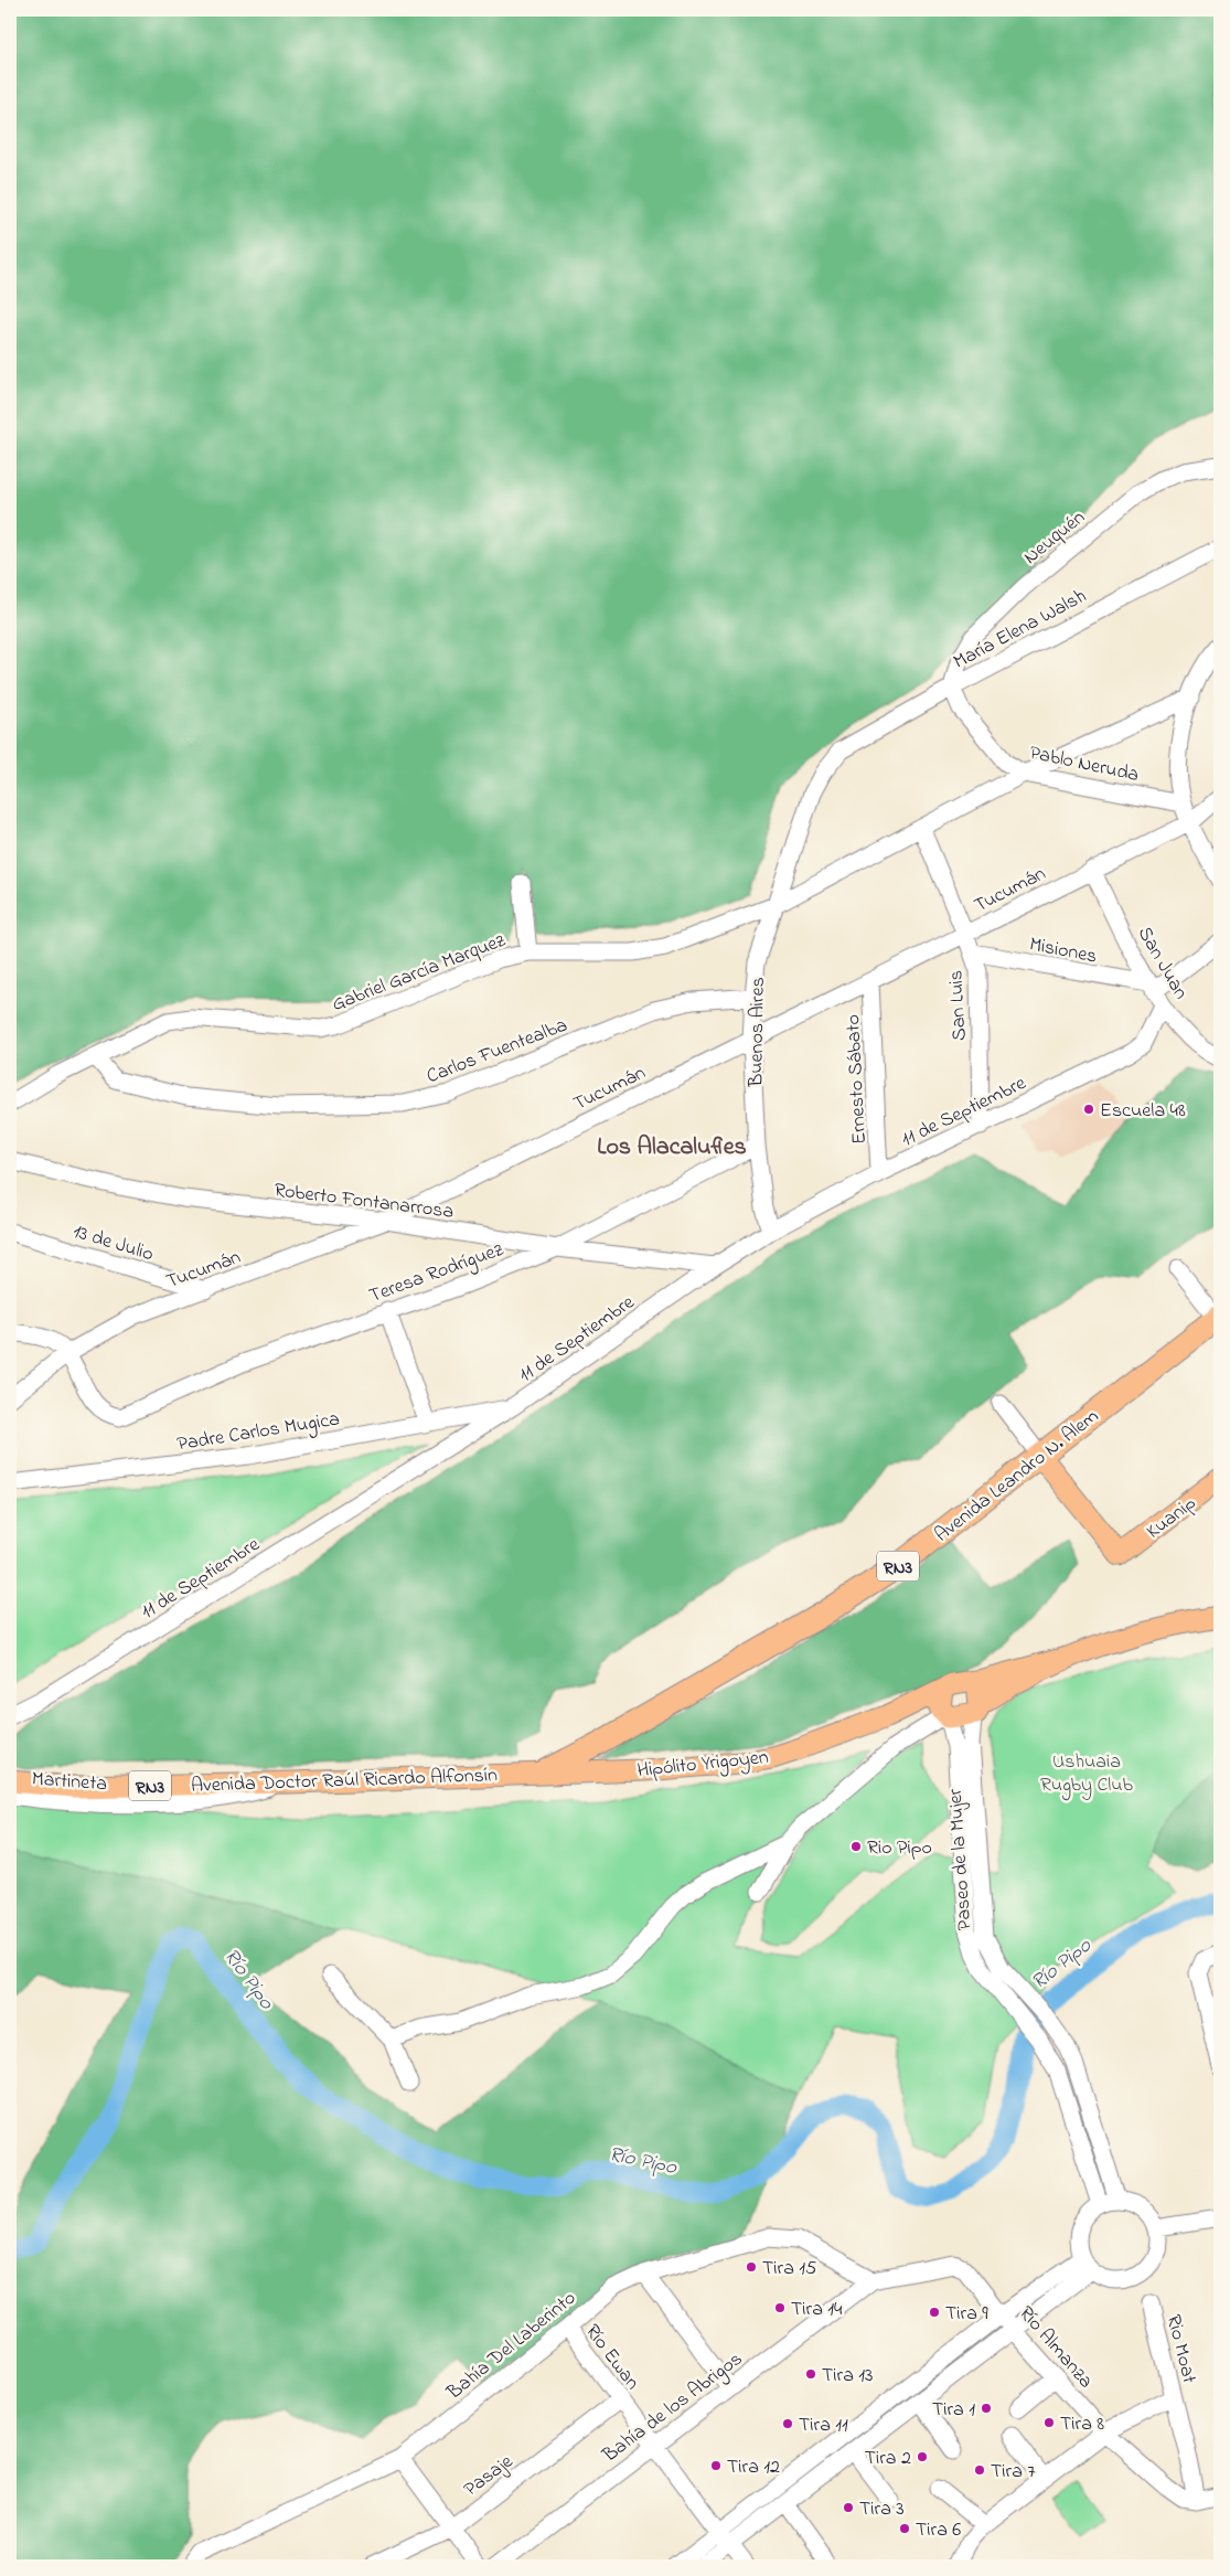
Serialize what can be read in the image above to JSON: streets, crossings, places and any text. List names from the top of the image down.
{
  "streets": {
    "highway": ["Avenida Leandro N. Alem", "RN3"],
    "main road": ["Kuanip", "Hipólito Yrigoyen", "Avenida Doctor Raúl Ricardo Alfonsín"],
    "street": [
      "Neuquén",
      "María Elena Walsh",
      "Pablo Neruda",
      "Tucumán",
      "Misiones",
      "San Juan",
      "Gabriel García Marquez",
      "San Luis",
      "Buenos Aires",
      "Carlos Fuentealba",
      "Ernesto Sábato",
      "11 de Septiembre",
      "Roberto Fontanarrosa",
      "13 de Julio",
      "Teresa Rodríguez",
      "Padre Carlos Mugica",
      "Martineta",
      "Paseo de la Mujer",
      "Bahía Del Laberinto",
      "Río Almanza",
      "Rio Moat",
      "Río Ewan",
      "Bahía de los Abrigos",
      "Pasaje"
    ]
  },
  "crossings": [
    ["Neuquén", "María Elena Walsh"],
    ["Neuquén", "Pablo Neruda"],
    ["María Elena Walsh", "Pablo Neruda"],
    ["María Elena Walsh", "Buenos Aires"],
    ["Pablo Neruda", "Gabriel García Marquez"],
    ["Tucumán", "San Juan"],
    ["Tucumán", "San Luis"],
    ["Tucumán", "Buenos Aires"],
    ["Tucumán", "Ernesto Sábato"],
    ["Tucumán", "Roberto Fontanarrosa"],
    ["Tucumán", "13 de Julio"],
    ["Tucumán", "Teresa Rodríguez"],
    ["Misiones", "San Juan"],
    ["Misiones", "San Luis"],
    ["Misiones", "11 de Septiembre"],
    ["San Juan", "11 de Septiembre"],
    ["Gabriel García Marquez", "San Luis"],
    ["Gabriel García Marquez", "Buenos Aires"],
    ["Gabriel García Marquez", "Carlos Fuentealba"],
    ["San Luis", "11 de Septiembre"],
    ["Buenos Aires", "Carlos Fuentealba"],
    ["Buenos Aires", "11 de Septiembre"],
    ["Buenos Aires", "Teresa Rodríguez"],
    ["Ernesto Sábato", "11 de Septiembre"],
    ["11 de Septiembre", "Roberto Fontanarrosa"],
    ["11 de Septiembre", "Padre Carlos Mugica"],
    ["Roberto Fontanarrosa", "Teresa Rodríguez"],
    ["Avenida Leandro N. Alem", "Kuanip"],
    ["Avenida Leandro N. Alem", "Hipólito Yrigoyen"],
    ["Avenida Leandro N. Alem", "Avenida Doctor Raúl Ricardo Alfonsín"],
    ["Hipólito Yrigoyen", "Avenida Doctor Raúl Ricardo Alfonsín"],
    ["Hipólito Yrigoyen", "Paseo de la Mujer"],
    ["Avenida Doctor Raúl Ricardo Alfonsín", "Martineta"],
    ["Bahía Del Laberinto", "Río Almanza"],
    ["Bahía Del Laberinto", "Río Ewan"],
    ["Bahía Del Laberinto", "Bahía de los Abrigos"],
    ["Río Almanza", "Rio Moat"],
    ["Río Almanza", "Bahía de los Abrigos"],
    ["Río Ewan", "Bahía de los Abrigos"],
    ["Río Ewan", "Pasaje"]
  ],
  "districts": ["Los Alacalufles"],
  "water": ["Río Pipo"],
  "parks": ["Ushuaia Rugby Club"],
  "places": [
    "Escuela 48",
    "Rio Pipo",
    "Tira 15",
    "Tira 14",
    "Tira 9",
    "Tira 13",
    "Tira 1",
    "Tira 8",
    "Tira 11",
    "Tira 2",
    "Tira 12",
    "Tira 7",
    "Tira 3",
    "Tira 6"
  ]
}
